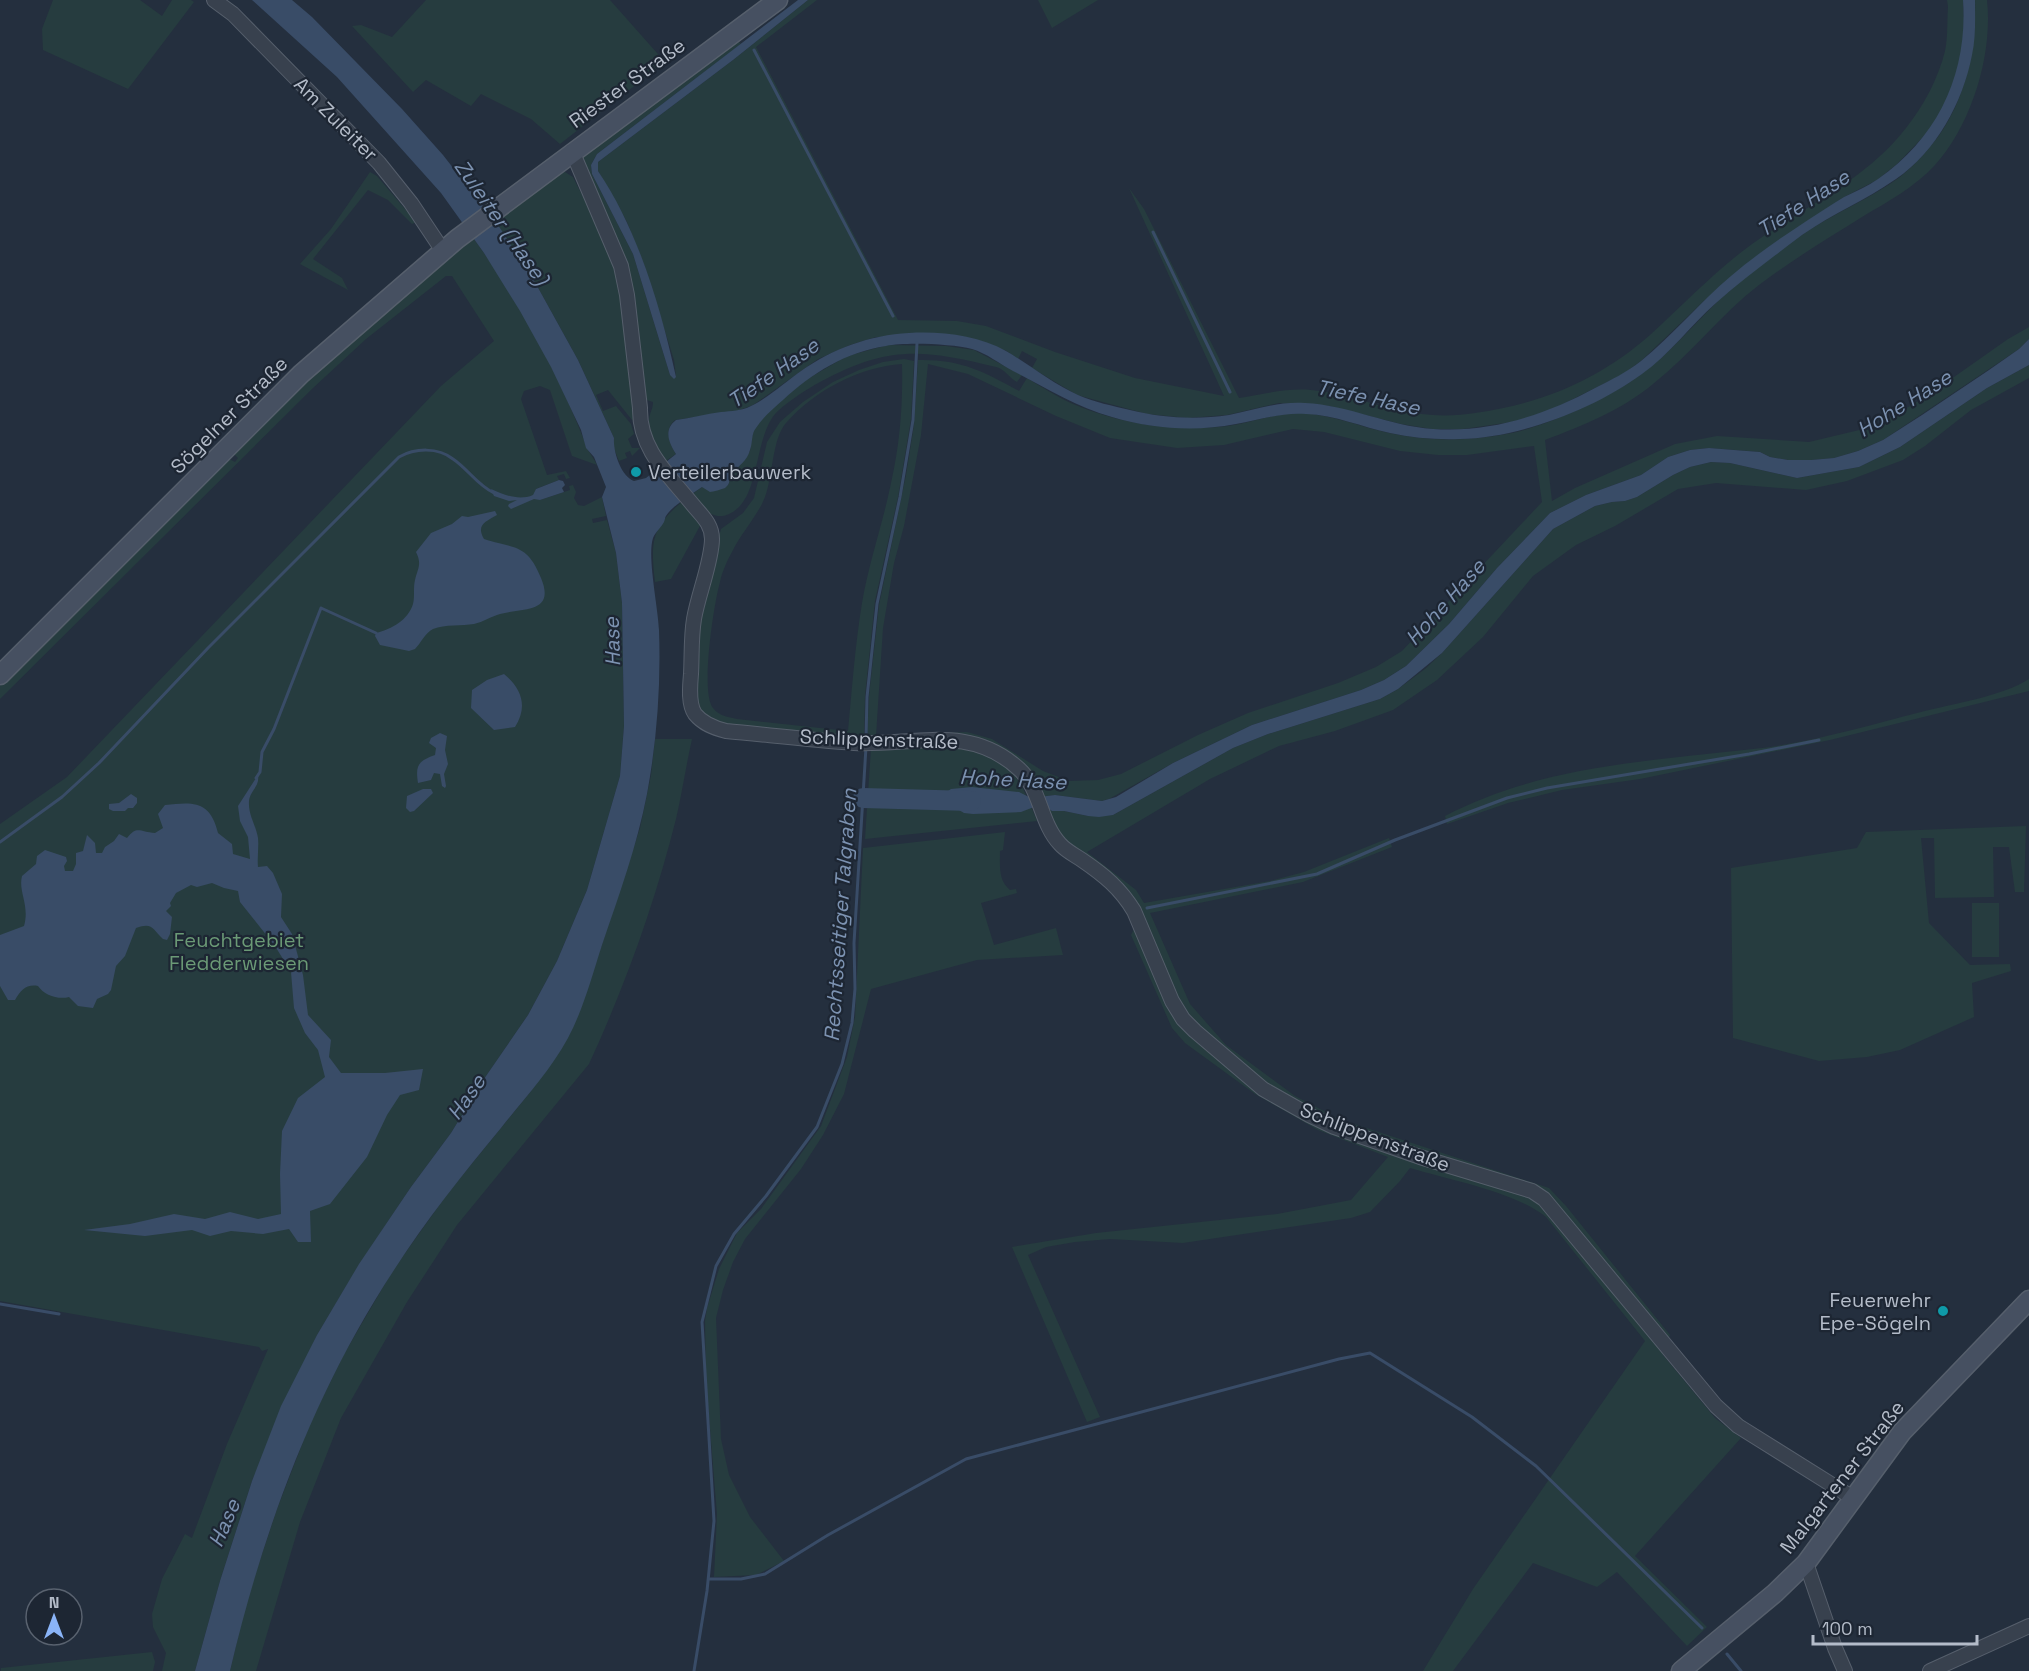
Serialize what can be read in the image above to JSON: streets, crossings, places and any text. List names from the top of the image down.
{
  "streets": {
    "street": [
      "Riester Straße",
      "Am Zuleiter",
      "Sögelner Straße",
      "Schlippenstraße",
      "Malgartener Straße"
    ]
  },
  "crossings": [
    ["Riester Straße", "Sögelner Straße"],
    ["Riester Straße", "Schlippenstraße"],
    ["Am Zuleiter", "Sögelner Straße"],
    ["Schlippenstraße", "Malgartener Straße"]
  ],
  "water": [
    "Tiefe Hase",
    "Zuleiter (Hase)",
    "Hohe Hase",
    "Hase",
    "Rechtsseitiger Talgraben"
  ],
  "parks": ["Feuchtgebiet Fledderwiesen"],
  "places": ["Verteilerbauwerk", "Feuerwehr Epe-Sögeln"],
  "scale_bar": "100 m",
  "north": "top"
}
